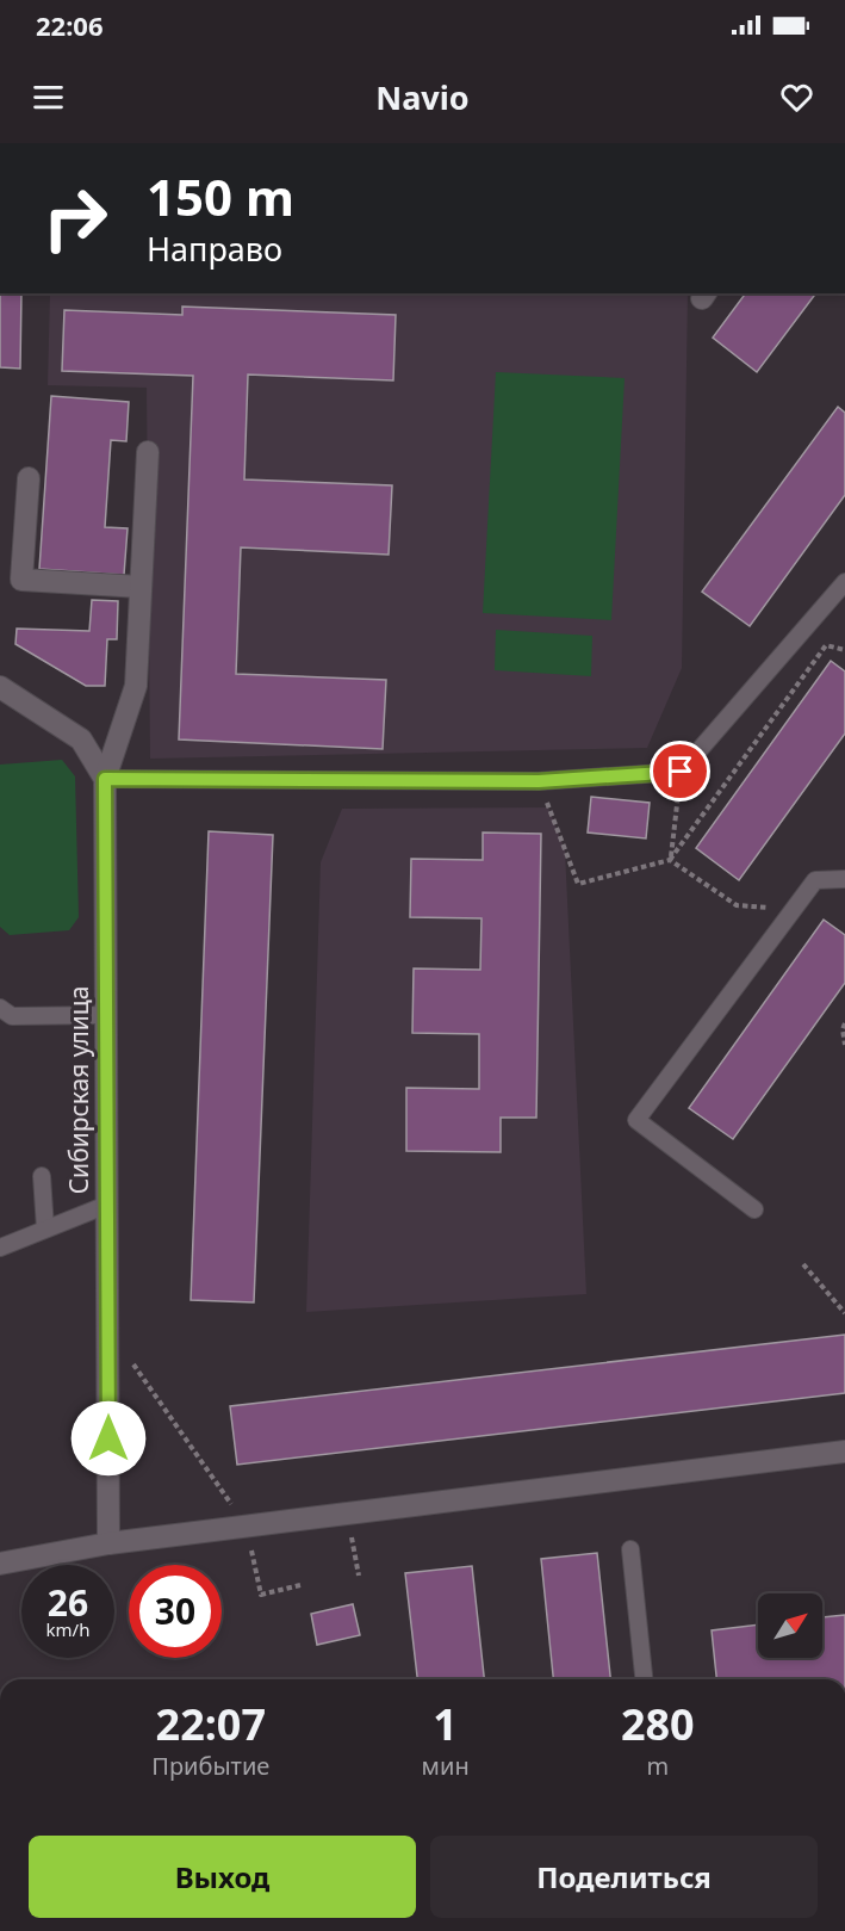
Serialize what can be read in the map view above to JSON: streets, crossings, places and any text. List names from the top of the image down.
{
  "streets": {
    "street": ["Сибирская улица"]
  },
  "north": "top right",
  "page": {
    "status": "22:06",
    "header": "Navio",
    "turn": ["150 m", "Направо"],
    "speed": "26 km/h",
    "limit": "30",
    "eta": [
      "22:07",
      "Прибытие",
      "1",
      "мин",
      "280",
      "m"
    ],
    "buttons": ["Выход", "Поделиться"]
  }
}
